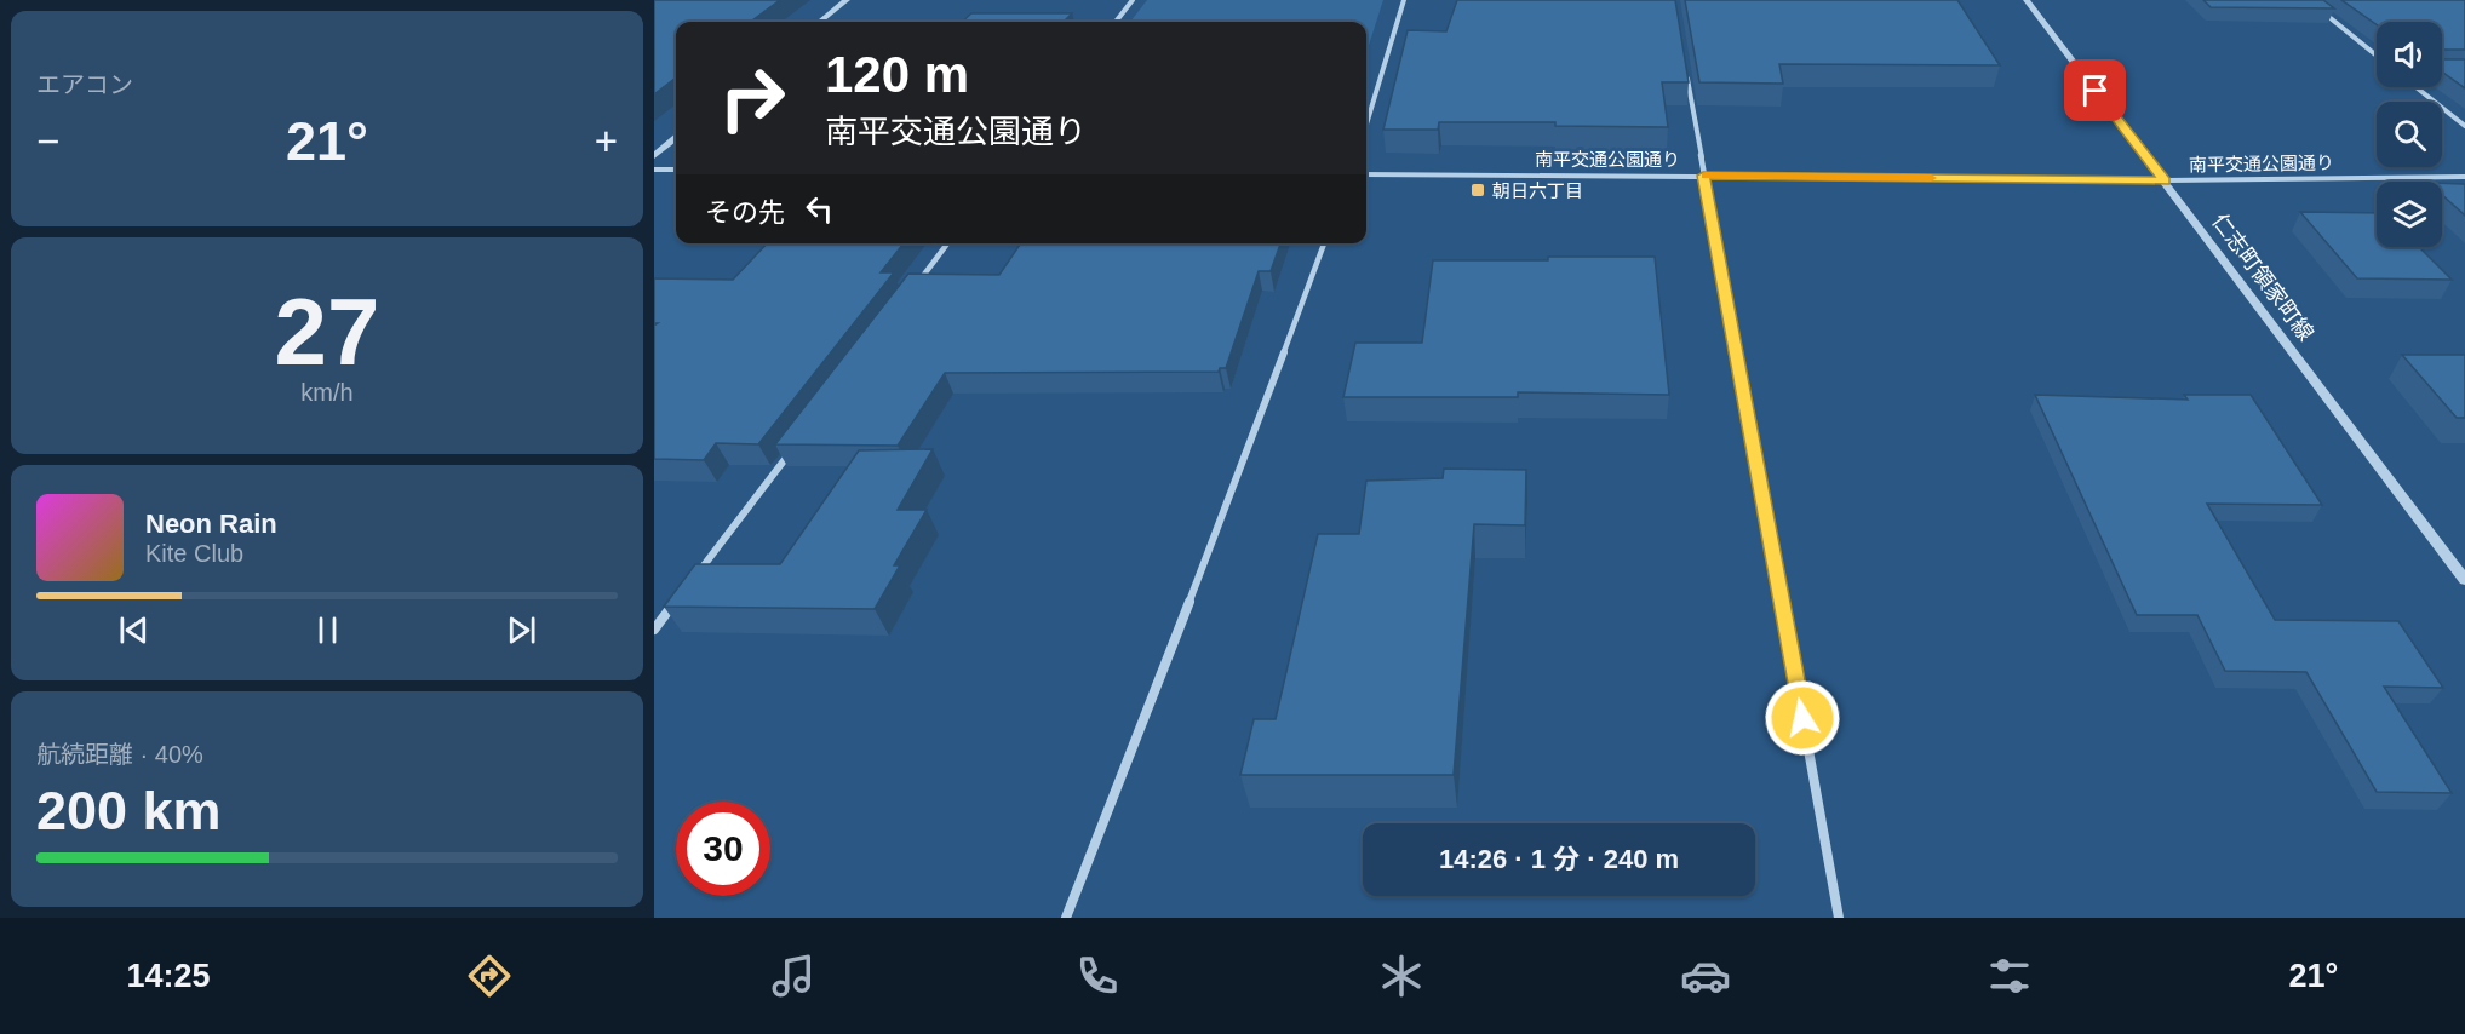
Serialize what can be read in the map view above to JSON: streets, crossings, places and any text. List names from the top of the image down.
{
  "streets": {
    "street": ["南平交通公園通り", "仁志町領家町線"]
  },
  "crossings": [
    ["南平交通公園通り", "仁志町領家町線"]
  ],
  "places": {
    "transit": ["朝日六丁目"]
  },
  "page": {
    "tile": [
      "エアコン",
      ["27", "km/h"],
      ["航続距離 · 40%", "200 km"]
    ],
    "turn": ["120 m", "南平交通公園通り"],
    "heat": ["−", "21°", "+"],
    "then": "その先",
    "song": ["Neon Rain", "Kite Club"],
    "limit": "30",
    "trip": "14:26 · 1 分 · 240 m",
    "tabs": ["14:25", "21°"]
  }
}
